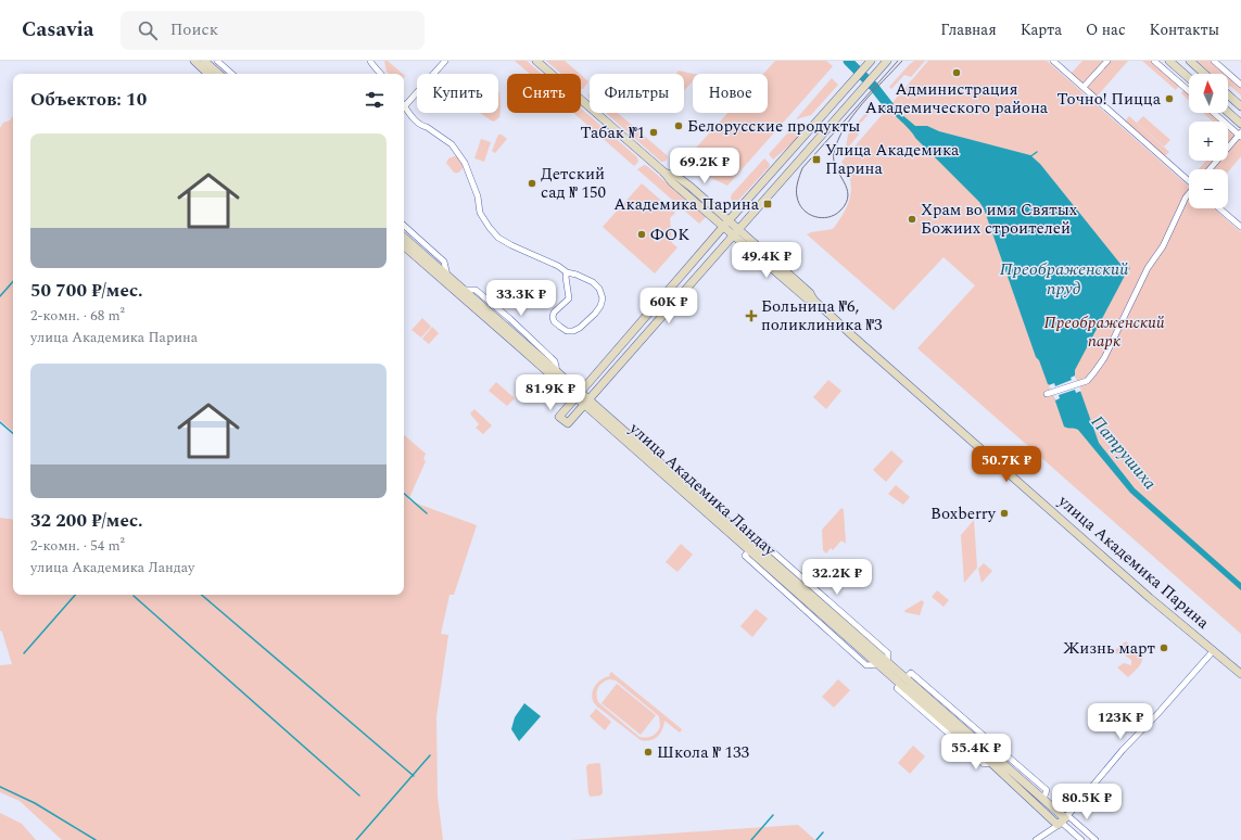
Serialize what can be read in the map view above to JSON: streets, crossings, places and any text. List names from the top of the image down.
{
  "streets": {
    "street": ["улица Академика Ландау", "улица Академика Парина"]
  },
  "water": ["Преображенский пруд", "Патрушиха"],
  "parks": ["Преображенский парк"],
  "places": {
    "other": [
      "Администрация Академического района",
      "Точно! Пицца",
      "Белорусские продукты",
      "Табак №1",
      "Детский сад № 150",
      "Храм во имя Святых Божиих строителей",
      "ФОК",
      "Boxberry",
      "Жизнь март",
      "Школа № 133"
    ],
    "transit": ["Улица Академика Парина", "Академика Парина"],
    "health": ["Больница №6, поликлиника №3"]
  },
  "north": "top",
  "page": {
    "header": "Casavia",
    "search": "Поиск",
    "nav": [
      "Главная",
      "Карта",
      "О нас",
      "Контакты"
    ],
    "map_buttons": ["+", "−"],
    "chip": [
      "Купить",
      "Снять",
      "Фильтры",
      "Новое"
    ],
    "heading": "Объектов: 10",
    "list": [
      {
        "name": "50 700 ₽/мес.",
        "note": "2-комн. · 68 m² · улица Академика Парина"
      },
      {
        "name": "32 200 ₽/мес.",
        "note": "2-комн. · 54 m² · улица Академика Ландау"
      }
    ],
    "price": [
      "69.2K ₽",
      "49.4K ₽",
      "33.3K ₽",
      "60K ₽",
      "81.9K ₽",
      "50.7K ₽",
      "32.2K ₽",
      "123K ₽",
      "55.4K ₽",
      "80.5K ₽"
    ]
  }
}
